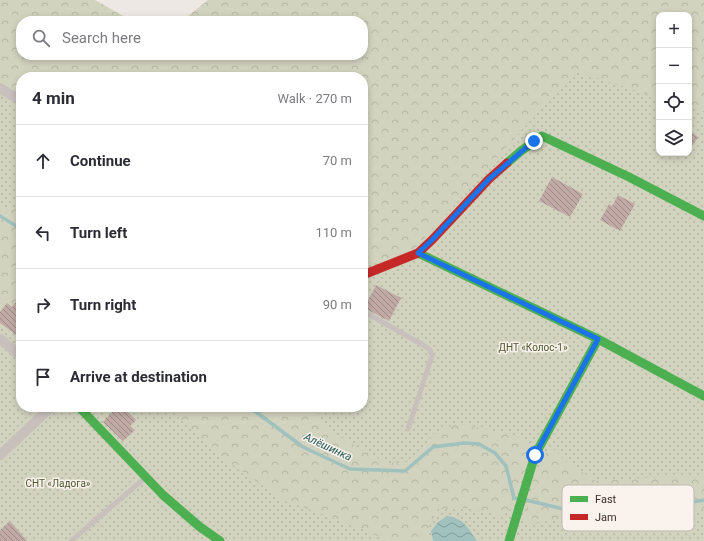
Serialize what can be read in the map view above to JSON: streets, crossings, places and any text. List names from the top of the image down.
{
  "water": ["Алёшинка"],
  "parks": ["ДНТ «Колос-1»", "СНТ «Ладога»"],
  "legend": ["Fast", "Jam"],
  "page": {
    "map_buttons": ["+", "−"],
    "search": "Search here",
    "heading": ["4 min", "Walk · 270 m"],
    "list": [
      ["Continue", "70 m"],
      ["Turn left", "110 m"],
      ["Turn right", "90 m"],
      "Arrive at destination"
    ]
  }
}
